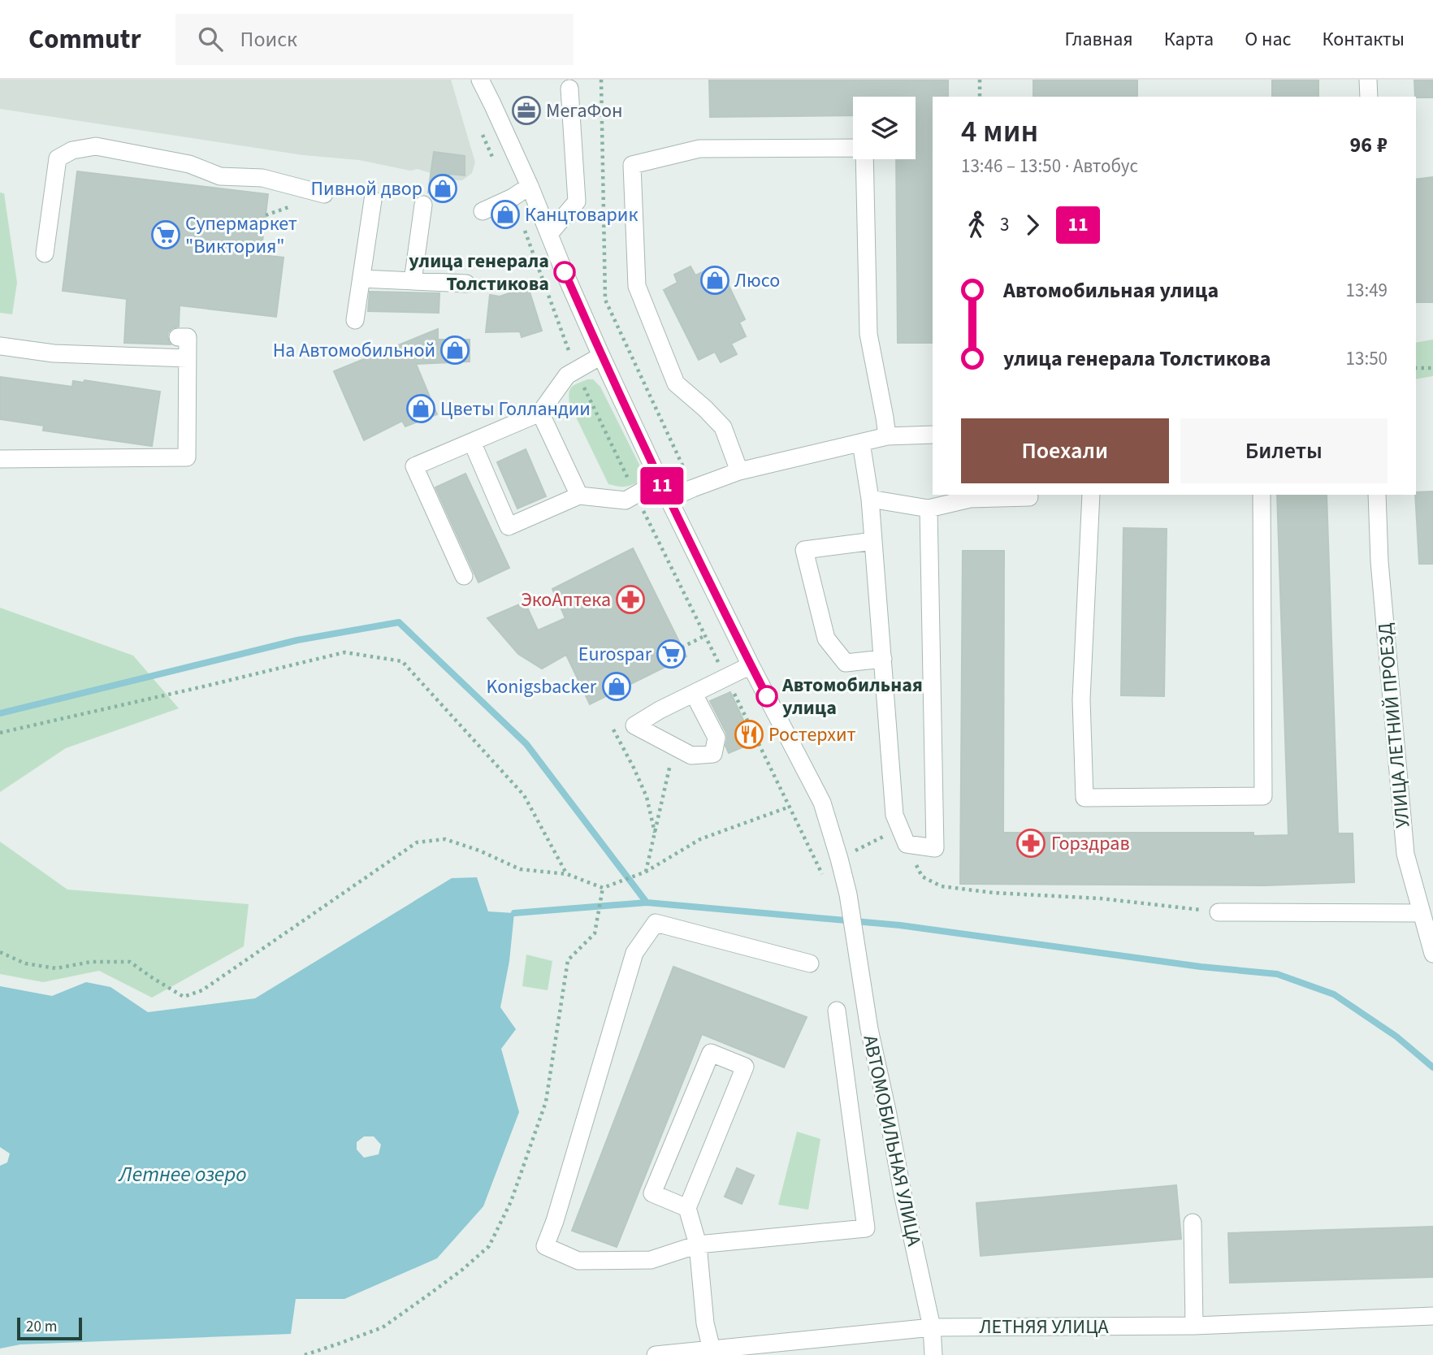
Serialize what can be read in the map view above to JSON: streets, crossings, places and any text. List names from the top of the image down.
{
  "streets": {
    "street": ["УЛИЦА ЛЕТНИЙ ПРОЕЗД", "АВТОМОБИЛЬНАЯ УЛИЦА", "ЛЕТНЯЯ УЛИЦА"]
  },
  "crossings": [
    ["АВТОМОБИЛЬНАЯ УЛИЦА", "ЛЕТНЯЯ УЛИЦА"]
  ],
  "water": ["Летнее озеро"],
  "places": {
    "office": ["МегаФон"],
    "shop": [
      "Пивной двор",
      "Канцтоварик",
      "Люсо",
      "На Автомобильной",
      "Цветы Голландии",
      "Konigsbacker"
    ],
    "supermarket": ["Супермаркет \"Виктория\"", "Eurospar"],
    "other": ["улица генерала Толстикова", "Автомобильная улица"],
    "pharmacy": ["ЭкоАптека", "Горздрав"],
    "restaurant": ["Ростерхит"]
  },
  "lines": ["bus line 11"],
  "scale_bar": "20 m",
  "page": {
    "header": "Commutr",
    "search": "Поиск",
    "nav": [
      "Главная",
      "Карта",
      "О нас",
      "Контакты"
    ],
    "on_map": "11",
    "heading": ["4 мин", "13:46 – 13:50 · Автобус", "96 ₽"],
    "legs": ["3", "11"],
    "list": [
      {
        "name": "Автомобильная улица",
        "value": "13:49"
      },
      {
        "name": "улица генерала Толстикова",
        "value": "13:50"
      }
    ],
    "buttons": ["Поехали", "Билеты"],
    "scale": "20 m"
  }
}
